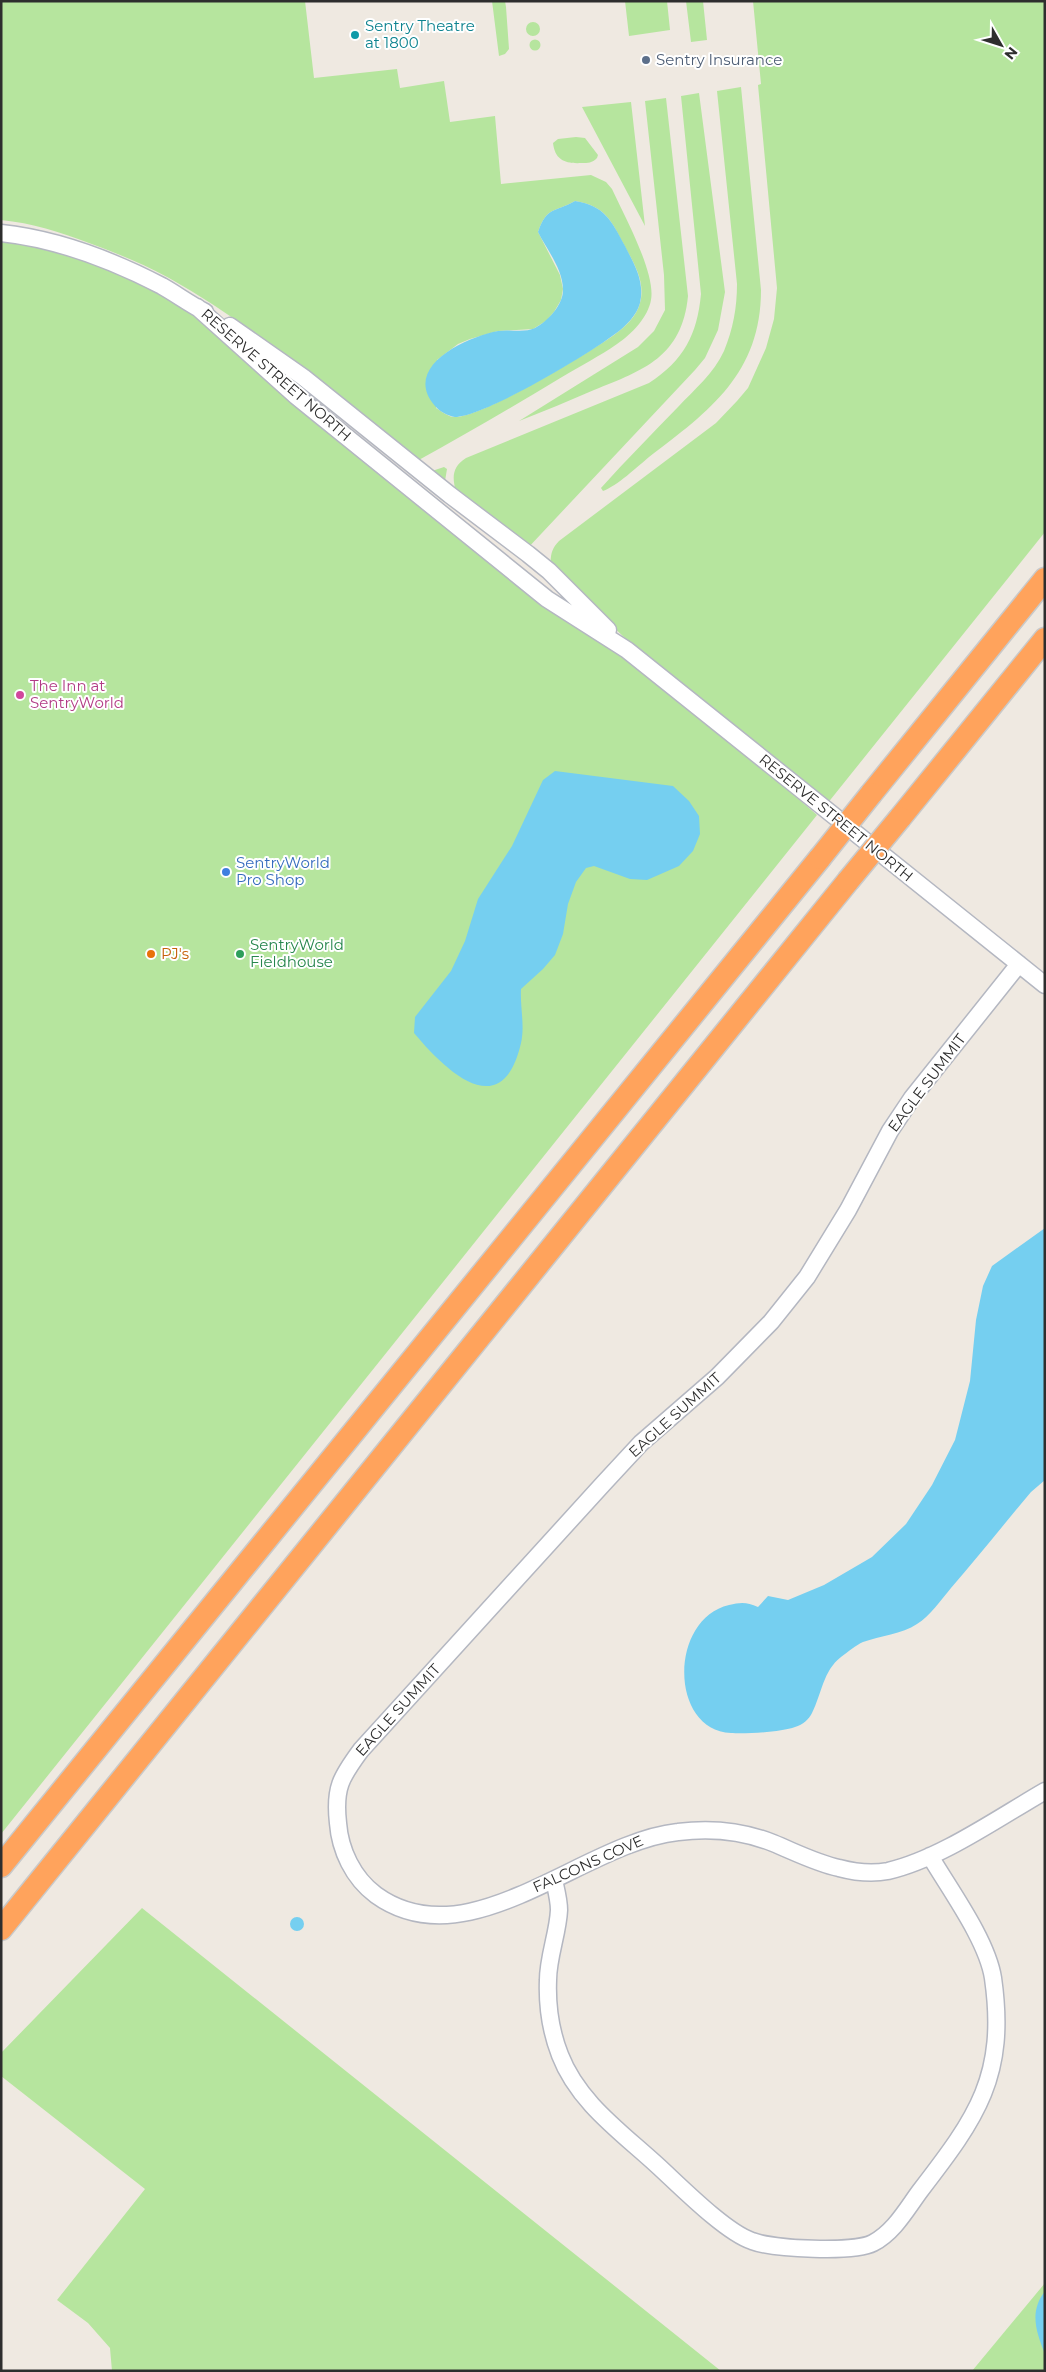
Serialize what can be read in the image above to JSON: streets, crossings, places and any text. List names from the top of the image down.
{
  "streets": {
    "street": ["RESERVE STREET NORTH", "EAGLE SUMMIT", "FALCONS COVE"]
  },
  "crossings": [
    ["RESERVE STREET NORTH", "EAGLE SUMMIT"],
    ["EAGLE SUMMIT", "FALCONS COVE"]
  ],
  "places": [
    "Sentry Theatre at 1800",
    "Sentry Insurance",
    "The Inn at SentryWorld",
    "SentryWorld Pro Shop",
    "PJ's",
    "SentryWorld Fieldhouse"
  ],
  "north": "bottom right"
}
